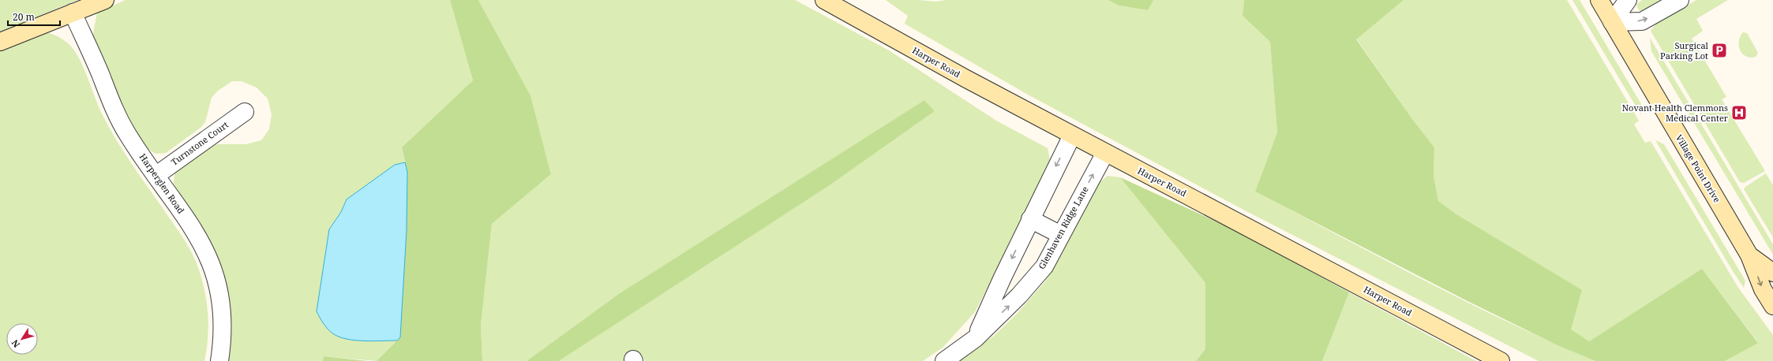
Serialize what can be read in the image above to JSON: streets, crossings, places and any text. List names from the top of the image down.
{
  "streets": {
    "main road": ["Harper Road", "Village Point Drive"],
    "street": ["Turnstone Court", "Harperglen Road", "Glenhaven Ridge Lane"]
  },
  "crossings": [
    ["Harper Road", "Glenhaven Ridge Lane"],
    ["Turnstone Court", "Harperglen Road"]
  ],
  "places": {
    "parking": ["Surgical Parking Lot"],
    "hospital": ["Novant Health Clemmons Medical Center"]
  },
  "scale_bar": "20 m",
  "north": "bottom left"
}
